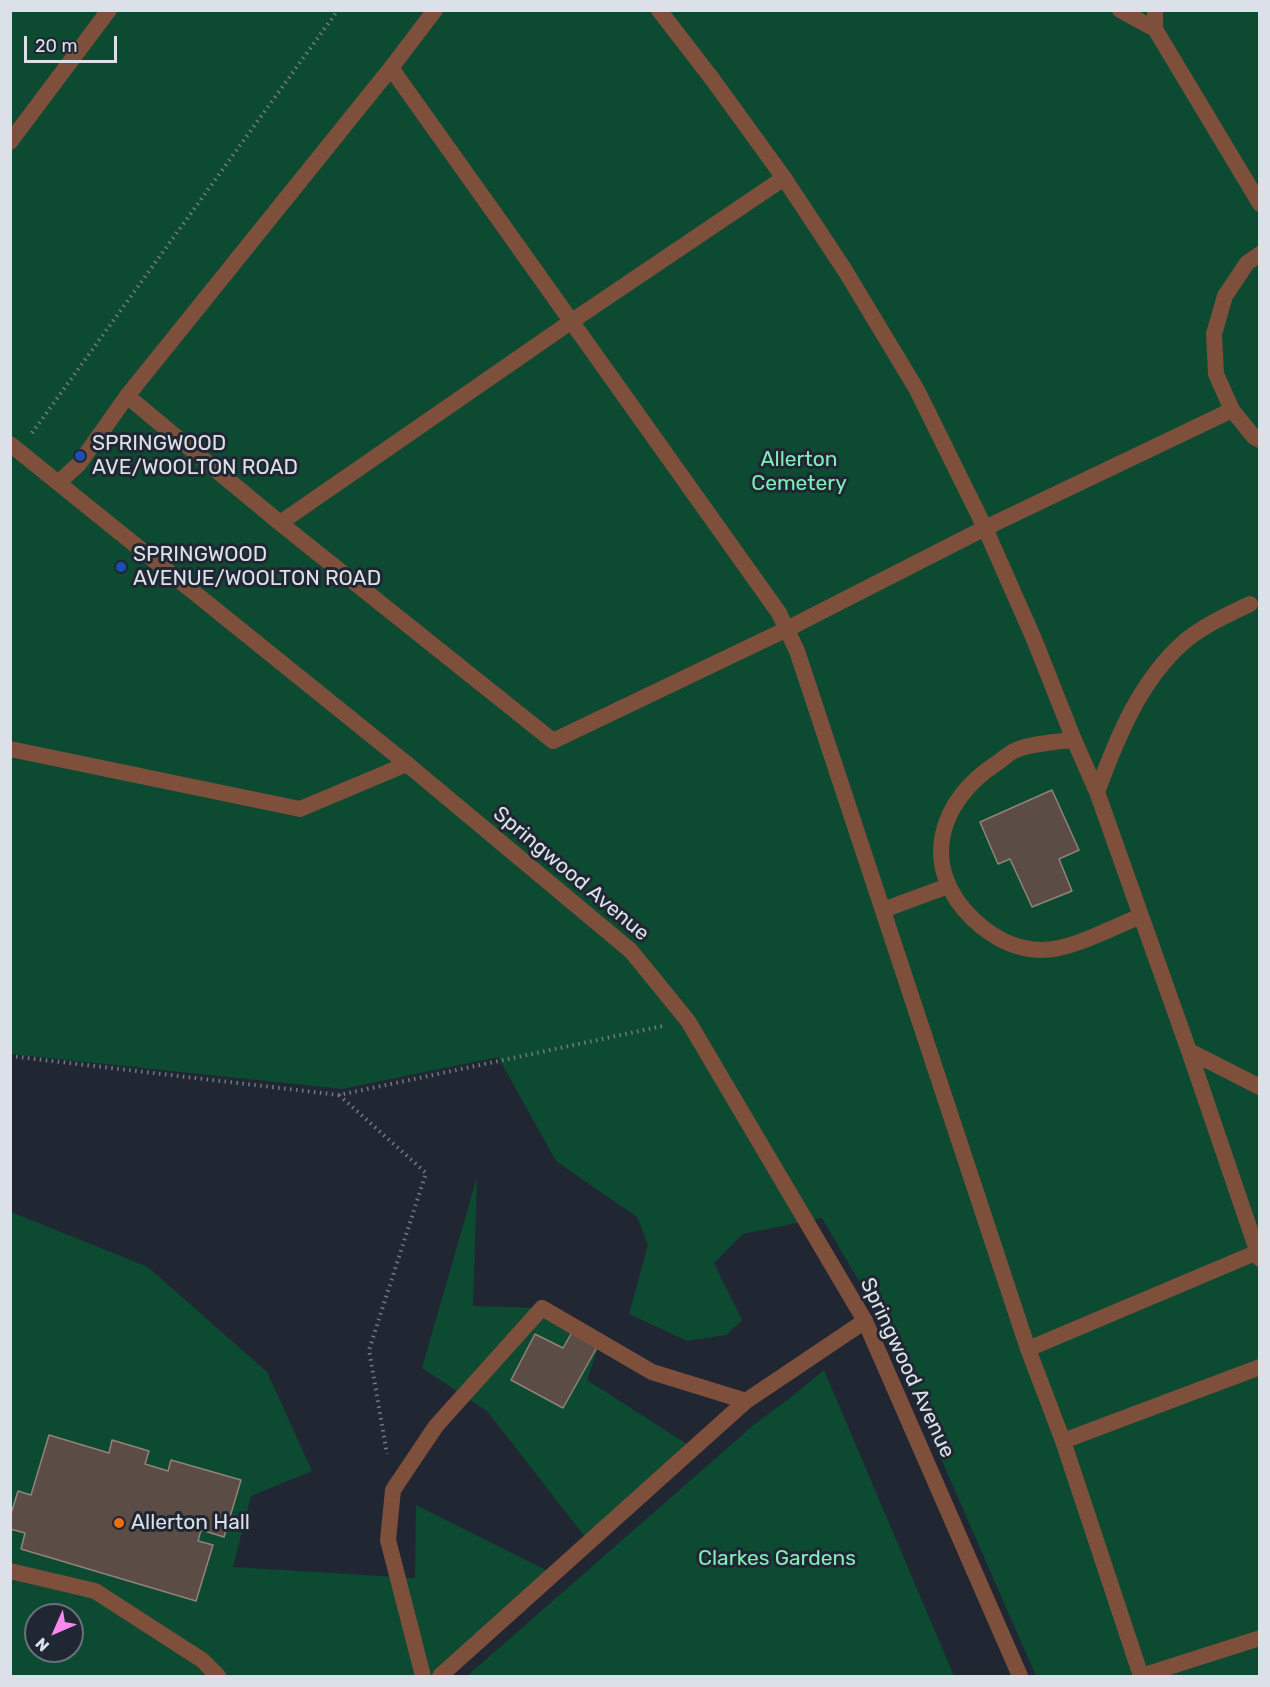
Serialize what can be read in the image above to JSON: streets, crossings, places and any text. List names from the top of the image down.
{
  "streets": {
    "street": ["Springwood Avenue"]
  },
  "parks": ["Allerton Cemetery", "Clarkes Gardens"],
  "places": ["SPRINGWOOD AVE/WOOLTON ROAD", "SPRINGWOOD AVENUE/WOOLTON ROAD", "Allerton Hall"],
  "scale_bar": "20 m",
  "north": "bottom left"
}
